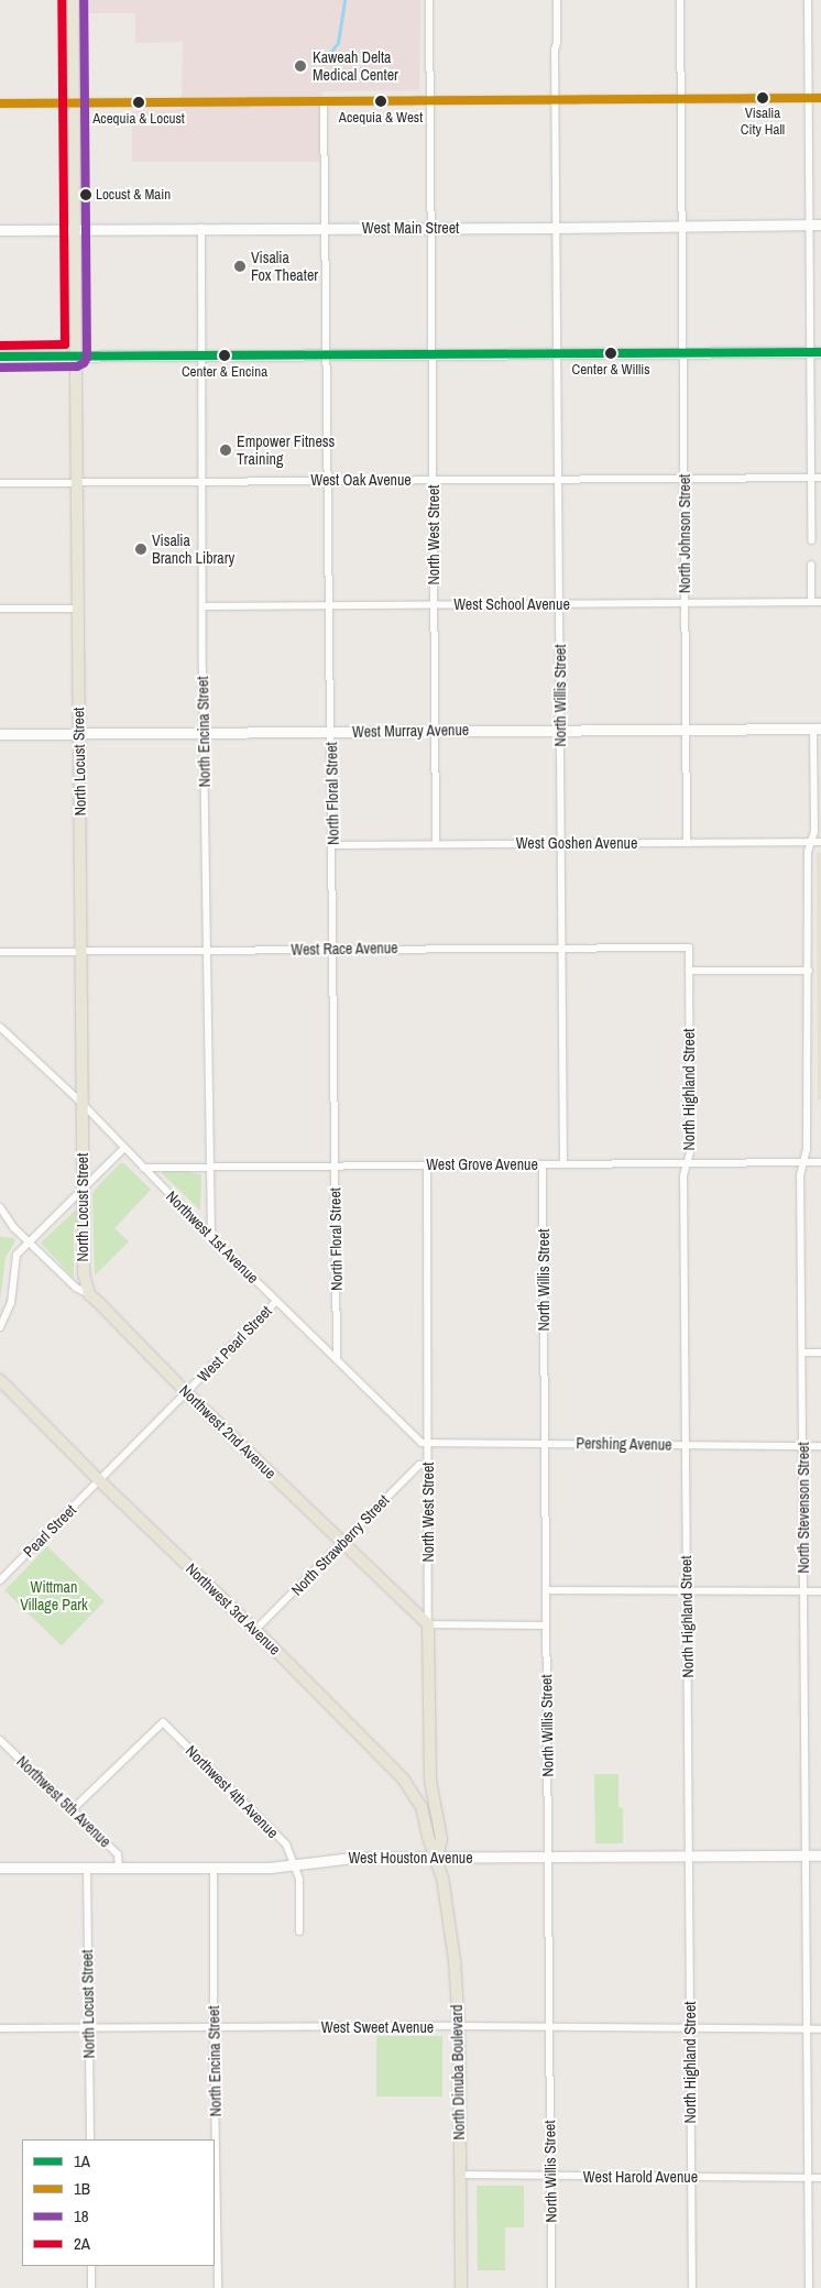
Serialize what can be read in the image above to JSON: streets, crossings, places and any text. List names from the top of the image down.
{
  "streets": {
    "main road": [
      "North West Street",
      "North Locust Street",
      "Northwest 2nd Avenue",
      "Northwest 3rd Avenue",
      "North Dinuba Boulevard"
    ],
    "street": [
      "West Main Street",
      "West Oak Avenue",
      "North Johnson Street",
      "West School Avenue",
      "North Willis Street",
      "West Murray Avenue",
      "North Encina Street",
      "North Floral Street",
      "West Goshen Avenue",
      "West Race Avenue",
      "North Highland Street",
      "West Grove Avenue",
      "Northwest 1st Avenue",
      "West Pearl Street",
      "Pershing Avenue",
      "North Stevenson Street",
      "Pearl Street",
      "North Strawberry Street",
      "Northwest 4th Avenue",
      "Northwest 5th Avenue",
      "West Houston Avenue",
      "West Sweet Avenue",
      "West Harold Avenue"
    ]
  },
  "crossings": [
    ["West Main Street", "North Johnson Street"],
    ["West Main Street", "North West Street"],
    ["West Main Street", "North Willis Street"],
    ["West Main Street", "North Encina Street"],
    ["West Main Street", "North Locust Street"],
    ["West Main Street", "North Floral Street"],
    ["West Oak Avenue", "North Johnson Street"],
    ["West Oak Avenue", "North West Street"],
    ["West Oak Avenue", "North Willis Street"],
    ["West Oak Avenue", "North Encina Street"],
    ["West Oak Avenue", "North Locust Street"],
    ["West Oak Avenue", "North Floral Street"],
    ["North Johnson Street", "West School Avenue"],
    ["North Johnson Street", "West Murray Avenue"],
    ["North Johnson Street", "West Goshen Avenue"],
    ["North West Street", "West School Avenue"],
    ["North West Street", "West Murray Avenue"],
    ["North West Street", "West Goshen Avenue"],
    ["North West Street", "West Grove Avenue"],
    ["North West Street", "Northwest 1st Avenue"],
    ["North West Street", "Northwest 2nd Avenue"],
    ["North West Street", "Pershing Avenue"],
    ["North West Street", "North Strawberry Street"],
    ["North West Street", "Northwest 3rd Avenue"],
    ["North West Street", "West Houston Avenue"],
    ["North West Street", "North Dinuba Boulevard"],
    ["West School Avenue", "North Willis Street"],
    ["West School Avenue", "North Encina Street"],
    ["West School Avenue", "North Floral Street"],
    ["North Willis Street", "West Murray Avenue"],
    ["North Willis Street", "West Goshen Avenue"],
    ["North Willis Street", "West Race Avenue"],
    ["North Willis Street", "West Grove Avenue"],
    ["North Willis Street", "Pershing Avenue"],
    ["North Willis Street", "West Houston Avenue"],
    ["North Willis Street", "West Sweet Avenue"],
    ["North Willis Street", "West Harold Avenue"],
    ["West Murray Avenue", "North Encina Street"],
    ["West Murray Avenue", "North Locust Street"],
    ["West Murray Avenue", "North Floral Street"],
    ["West Murray Avenue", "North Stevenson Street"],
    ["North Encina Street", "West Race Avenue"],
    ["North Encina Street", "West Grove Avenue"],
    ["North Encina Street", "Northwest 1st Avenue"],
    ["North Encina Street", "West Houston Avenue"],
    ["North Encina Street", "West Sweet Avenue"],
    ["North Locust Street", "West Race Avenue"],
    ["North Locust Street", "Northwest 1st Avenue"],
    ["North Locust Street", "Northwest 2nd Avenue"],
    ["North Locust Street", "West Houston Avenue"],
    ["North Locust Street", "West Sweet Avenue"],
    ["North Floral Street", "West Goshen Avenue"],
    ["North Floral Street", "West Race Avenue"],
    ["North Floral Street", "West Grove Avenue"],
    ["North Floral Street", "Northwest 1st Avenue"],
    ["West Goshen Avenue", "North Stevenson Street"],
    ["West Race Avenue", "North Highland Street"],
    ["North Highland Street", "West Grove Avenue"],
    ["North Highland Street", "Pershing Avenue"],
    ["North Highland Street", "West Houston Avenue"],
    ["North Highland Street", "West Sweet Avenue"],
    ["North Highland Street", "West Harold Avenue"],
    ["West Grove Avenue", "Northwest 1st Avenue"],
    ["West Grove Avenue", "North Stevenson Street"],
    ["Northwest 1st Avenue", "West Pearl Street"],
    ["Northwest 1st Avenue", "Pershing Avenue"],
    ["West Pearl Street", "Northwest 2nd Avenue"],
    ["West Pearl Street", "Pearl Street"],
    ["West Pearl Street", "Northwest 3rd Avenue"],
    ["Northwest 2nd Avenue", "North Strawberry Street"],
    ["Pershing Avenue", "North Stevenson Street"],
    ["North Stevenson Street", "West Houston Avenue"],
    ["North Stevenson Street", "West Sweet Avenue"],
    ["North Stevenson Street", "West Harold Avenue"],
    ["Pearl Street", "Northwest 3rd Avenue"],
    ["North Strawberry Street", "Northwest 3rd Avenue"],
    ["Northwest 3rd Avenue", "West Houston Avenue"],
    ["Northwest 3rd Avenue", "North Dinuba Boulevard"],
    ["Northwest 4th Avenue", "Northwest 5th Avenue"],
    ["Northwest 4th Avenue", "West Houston Avenue"],
    ["Northwest 5th Avenue", "West Houston Avenue"],
    ["West Houston Avenue", "North Dinuba Boulevard"],
    ["West Sweet Avenue", "North Dinuba Boulevard"],
    ["North Dinuba Boulevard", "West Harold Avenue"]
  ],
  "parks": ["Wittman Village Park"],
  "places": [
    "Kaweah Delta Medical Center",
    "Visalia City Hall",
    "Acequia & West",
    "Acequia & Locust",
    "Locust & Main",
    "Visalia Fox Theater",
    "Center & Willis",
    "Center & Encina",
    "Empower Fitness Training",
    "Visalia Branch Library"
  ],
  "lines": [
    "transit line 18",
    "transit line 2A",
    "transit line 1B",
    "transit line 1A"
  ],
  "legend": [
    "1A",
    "1B",
    "18",
    "2A"
  ]
}
